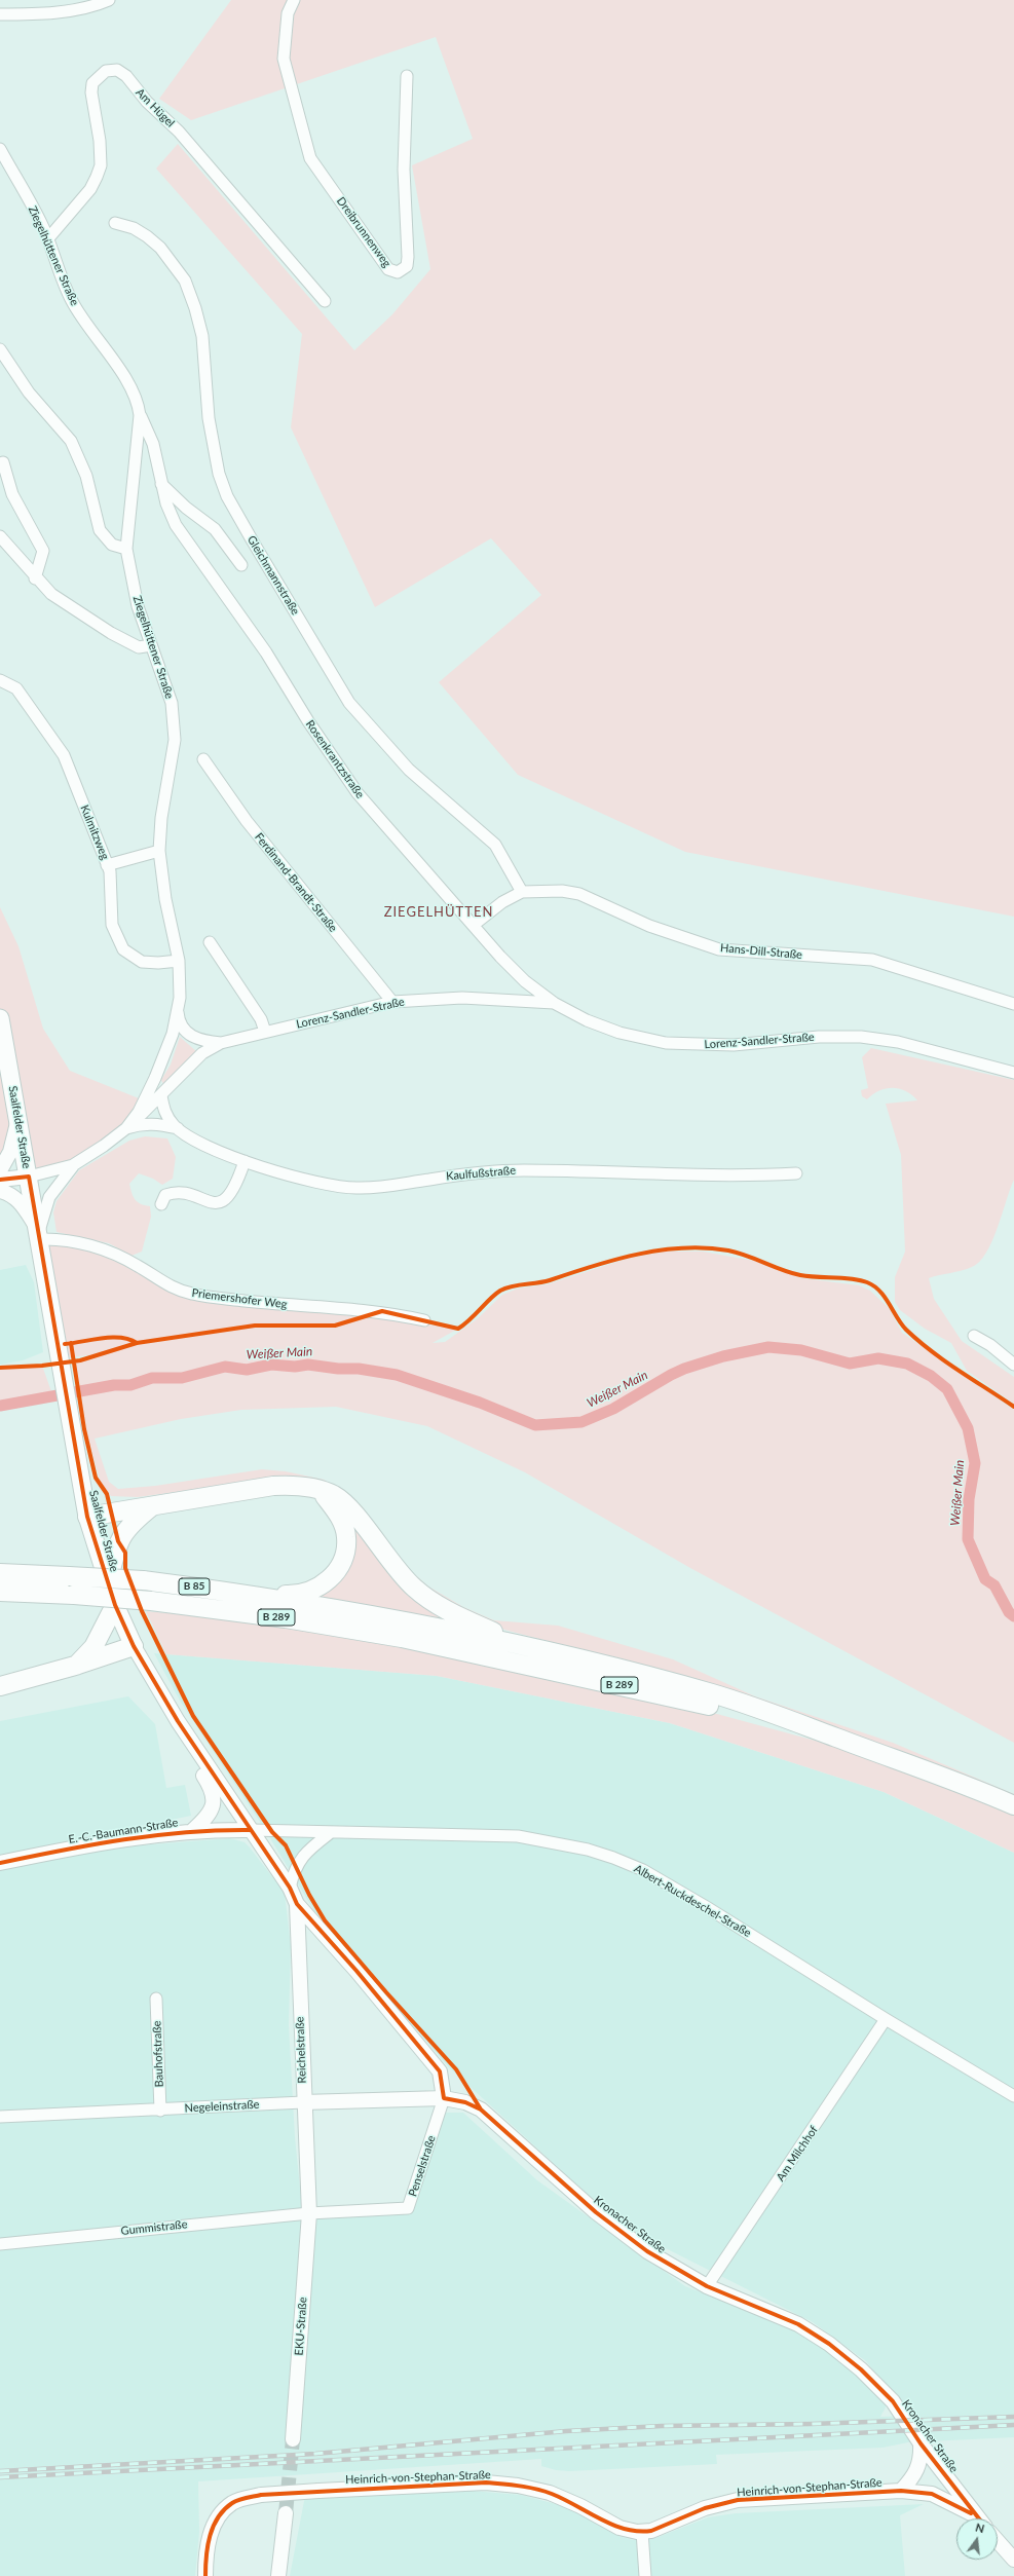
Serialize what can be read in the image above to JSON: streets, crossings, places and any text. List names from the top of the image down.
{
  "streets": {
    "highway": ["B 85", "B 289"],
    "main road": ["Saalfelder Straße"],
    "street": [
      "Am Hügel",
      "Dreibrunnenweg",
      "Ziegelhüttener Straße",
      "Gleichmannstraße",
      "Rosenkrantzstraße",
      "Kulmitzweg",
      "Ferdinand-Brandt-Straße",
      "Hans-Dill-Straße",
      "Lorenz-Sandler-Straße",
      "Kaulfußstraße",
      "Priemershofer Weg",
      "E.-C.-Baumann-Straße",
      "Albert-Ruckdeschel-Straße",
      "Reichelstraße",
      "Bauhofstraße",
      "Negeleinstraße",
      "Am Milchhof",
      "Penselstraße",
      "Kronacher Straße",
      "Gummistraße",
      "EKU-Straße",
      "Heinrich-von-Stephan-Straße"
    ]
  },
  "crossings": [
    ["Am Hügel", "Ziegelhüttener Straße"],
    ["Ziegelhüttener Straße", "Rosenkrantzstraße"],
    ["Ziegelhüttener Straße", "Kulmitzweg"],
    ["Ziegelhüttener Straße", "Lorenz-Sandler-Straße"],
    ["Ziegelhüttener Straße", "Saalfelder Straße"],
    ["Ziegelhüttener Straße", "Kaulfußstraße"],
    ["Ziegelhüttener Straße", "Priemershofer Weg"],
    ["Gleichmannstraße", "Hans-Dill-Straße"],
    ["Rosenkrantzstraße", "Hans-Dill-Straße"],
    ["Rosenkrantzstraße", "Lorenz-Sandler-Straße"],
    ["Ferdinand-Brandt-Straße", "Lorenz-Sandler-Straße"],
    ["Lorenz-Sandler-Straße", "Kaulfußstraße"],
    ["Saalfelder Straße", "Priemershofer Weg"],
    ["Saalfelder Straße", "E.-C.-Baumann-Straße"],
    ["Saalfelder Straße", "Albert-Ruckdeschel-Straße"],
    ["B 85", "B 289"],
    ["E.-C.-Baumann-Straße", "Albert-Ruckdeschel-Straße"],
    ["Albert-Ruckdeschel-Straße", "Am Milchhof"],
    ["Reichelstraße", "Negeleinstraße"],
    ["Reichelstraße", "Penselstraße"],
    ["Reichelstraße", "Gummistraße"],
    ["Reichelstraße", "EKU-Straße"],
    ["Bauhofstraße", "Negeleinstraße"],
    ["Negeleinstraße", "Penselstraße"],
    ["Negeleinstraße", "Kronacher Straße"],
    ["Am Milchhof", "Kronacher Straße"],
    ["Penselstraße", "Kronacher Straße"],
    ["Penselstraße", "Gummistraße"],
    ["Penselstraße", "EKU-Straße"],
    ["Kronacher Straße", "Heinrich-von-Stephan-Straße"],
    ["Gummistraße", "EKU-Straße"]
  ],
  "districts": ["ZIEGELHÜTTEN"],
  "water": ["Weißer Main"],
  "north": "top"
}
